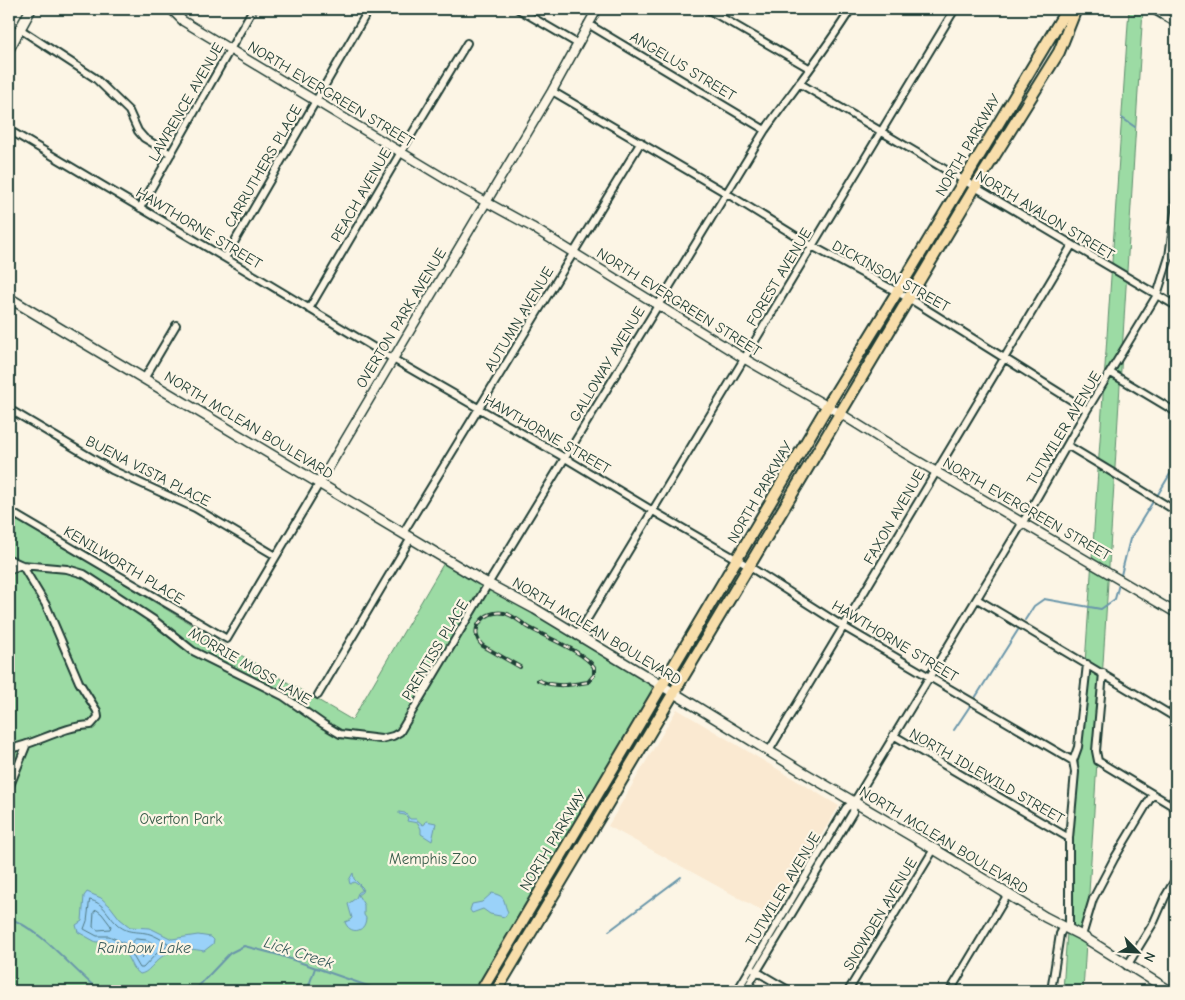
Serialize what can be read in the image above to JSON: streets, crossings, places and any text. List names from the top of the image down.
{
  "streets": {
    "main road": ["NORTH PARKWAY", "NORTH MCLEAN BOULEVARD"],
    "street": [
      "ANGELUS STREET",
      "NORTH EVERGREEN STREET",
      "LAWRENCE AVENUE",
      "CARRUTHERS PLACE",
      "PEACH AVENUE",
      "NORTH AVALON STREET",
      "HAWTHORNE STREET",
      "DICKINSON STREET",
      "FOREST AVENUE",
      "OVERTON PARK AVENUE",
      "AUTUMN AVENUE",
      "GALLOWAY AVENUE",
      "TUTWILER AVENUE",
      "BUENA VISTA PLACE",
      "FAXON AVENUE",
      "KENILWORTH PLACE",
      "PRENTISS PLACE",
      "MORRIE MOSS LANE",
      "NORTH IDLEWILD STREET",
      "SNOWDEN AVENUE"
    ]
  },
  "crossings": [
    ["ANGELUS STREET", "OVERTON PARK AVENUE"],
    ["ANGELUS STREET", "GALLOWAY AVENUE"],
    ["NORTH EVERGREEN STREET", "LAWRENCE AVENUE"],
    ["NORTH EVERGREEN STREET", "NORTH PARKWAY"],
    ["NORTH EVERGREEN STREET", "CARRUTHERS PLACE"],
    ["NORTH EVERGREEN STREET", "PEACH AVENUE"],
    ["NORTH EVERGREEN STREET", "FOREST AVENUE"],
    ["NORTH EVERGREEN STREET", "OVERTON PARK AVENUE"],
    ["NORTH EVERGREEN STREET", "AUTUMN AVENUE"],
    ["NORTH EVERGREEN STREET", "GALLOWAY AVENUE"],
    ["NORTH EVERGREEN STREET", "TUTWILER AVENUE"],
    ["NORTH EVERGREEN STREET", "FAXON AVENUE"],
    ["LAWRENCE AVENUE", "HAWTHORNE STREET"],
    ["NORTH PARKWAY", "NORTH AVALON STREET"],
    ["NORTH PARKWAY", "HAWTHORNE STREET"],
    ["NORTH PARKWAY", "DICKINSON STREET"],
    ["NORTH PARKWAY", "NORTH MCLEAN BOULEVARD"],
    ["CARRUTHERS PLACE", "HAWTHORNE STREET"],
    ["PEACH AVENUE", "HAWTHORNE STREET"],
    ["NORTH AVALON STREET", "FOREST AVENUE"],
    ["NORTH AVALON STREET", "GALLOWAY AVENUE"],
    ["NORTH AVALON STREET", "TUTWILER AVENUE"],
    ["NORTH AVALON STREET", "FAXON AVENUE"],
    ["HAWTHORNE STREET", "FOREST AVENUE"],
    ["HAWTHORNE STREET", "OVERTON PARK AVENUE"],
    ["HAWTHORNE STREET", "AUTUMN AVENUE"],
    ["HAWTHORNE STREET", "GALLOWAY AVENUE"],
    ["HAWTHORNE STREET", "TUTWILER AVENUE"],
    ["HAWTHORNE STREET", "FAXON AVENUE"],
    ["DICKINSON STREET", "FOREST AVENUE"],
    ["DICKINSON STREET", "OVERTON PARK AVENUE"],
    ["DICKINSON STREET", "AUTUMN AVENUE"],
    ["DICKINSON STREET", "GALLOWAY AVENUE"],
    ["DICKINSON STREET", "TUTWILER AVENUE"],
    ["DICKINSON STREET", "FAXON AVENUE"],
    ["FOREST AVENUE", "NORTH MCLEAN BOULEVARD"],
    ["OVERTON PARK AVENUE", "NORTH MCLEAN BOULEVARD"],
    ["OVERTON PARK AVENUE", "BUENA VISTA PLACE"],
    ["OVERTON PARK AVENUE", "KENILWORTH PLACE"],
    ["AUTUMN AVENUE", "NORTH MCLEAN BOULEVARD"],
    ["GALLOWAY AVENUE", "NORTH MCLEAN BOULEVARD"],
    ["GALLOWAY AVENUE", "PRENTISS PLACE"],
    ["NORTH MCLEAN BOULEVARD", "TUTWILER AVENUE"],
    ["NORTH MCLEAN BOULEVARD", "FAXON AVENUE"],
    ["NORTH MCLEAN BOULEVARD", "PRENTISS PLACE"],
    ["NORTH MCLEAN BOULEVARD", "SNOWDEN AVENUE"],
    ["TUTWILER AVENUE", "NORTH IDLEWILD STREET"],
    ["PRENTISS PLACE", "MORRIE MOSS LANE"]
  ],
  "water": ["Rainbow Lake", "Lick Creek"],
  "parks": ["Overton Park", "Memphis Zoo"],
  "north": "bottom right"
}
